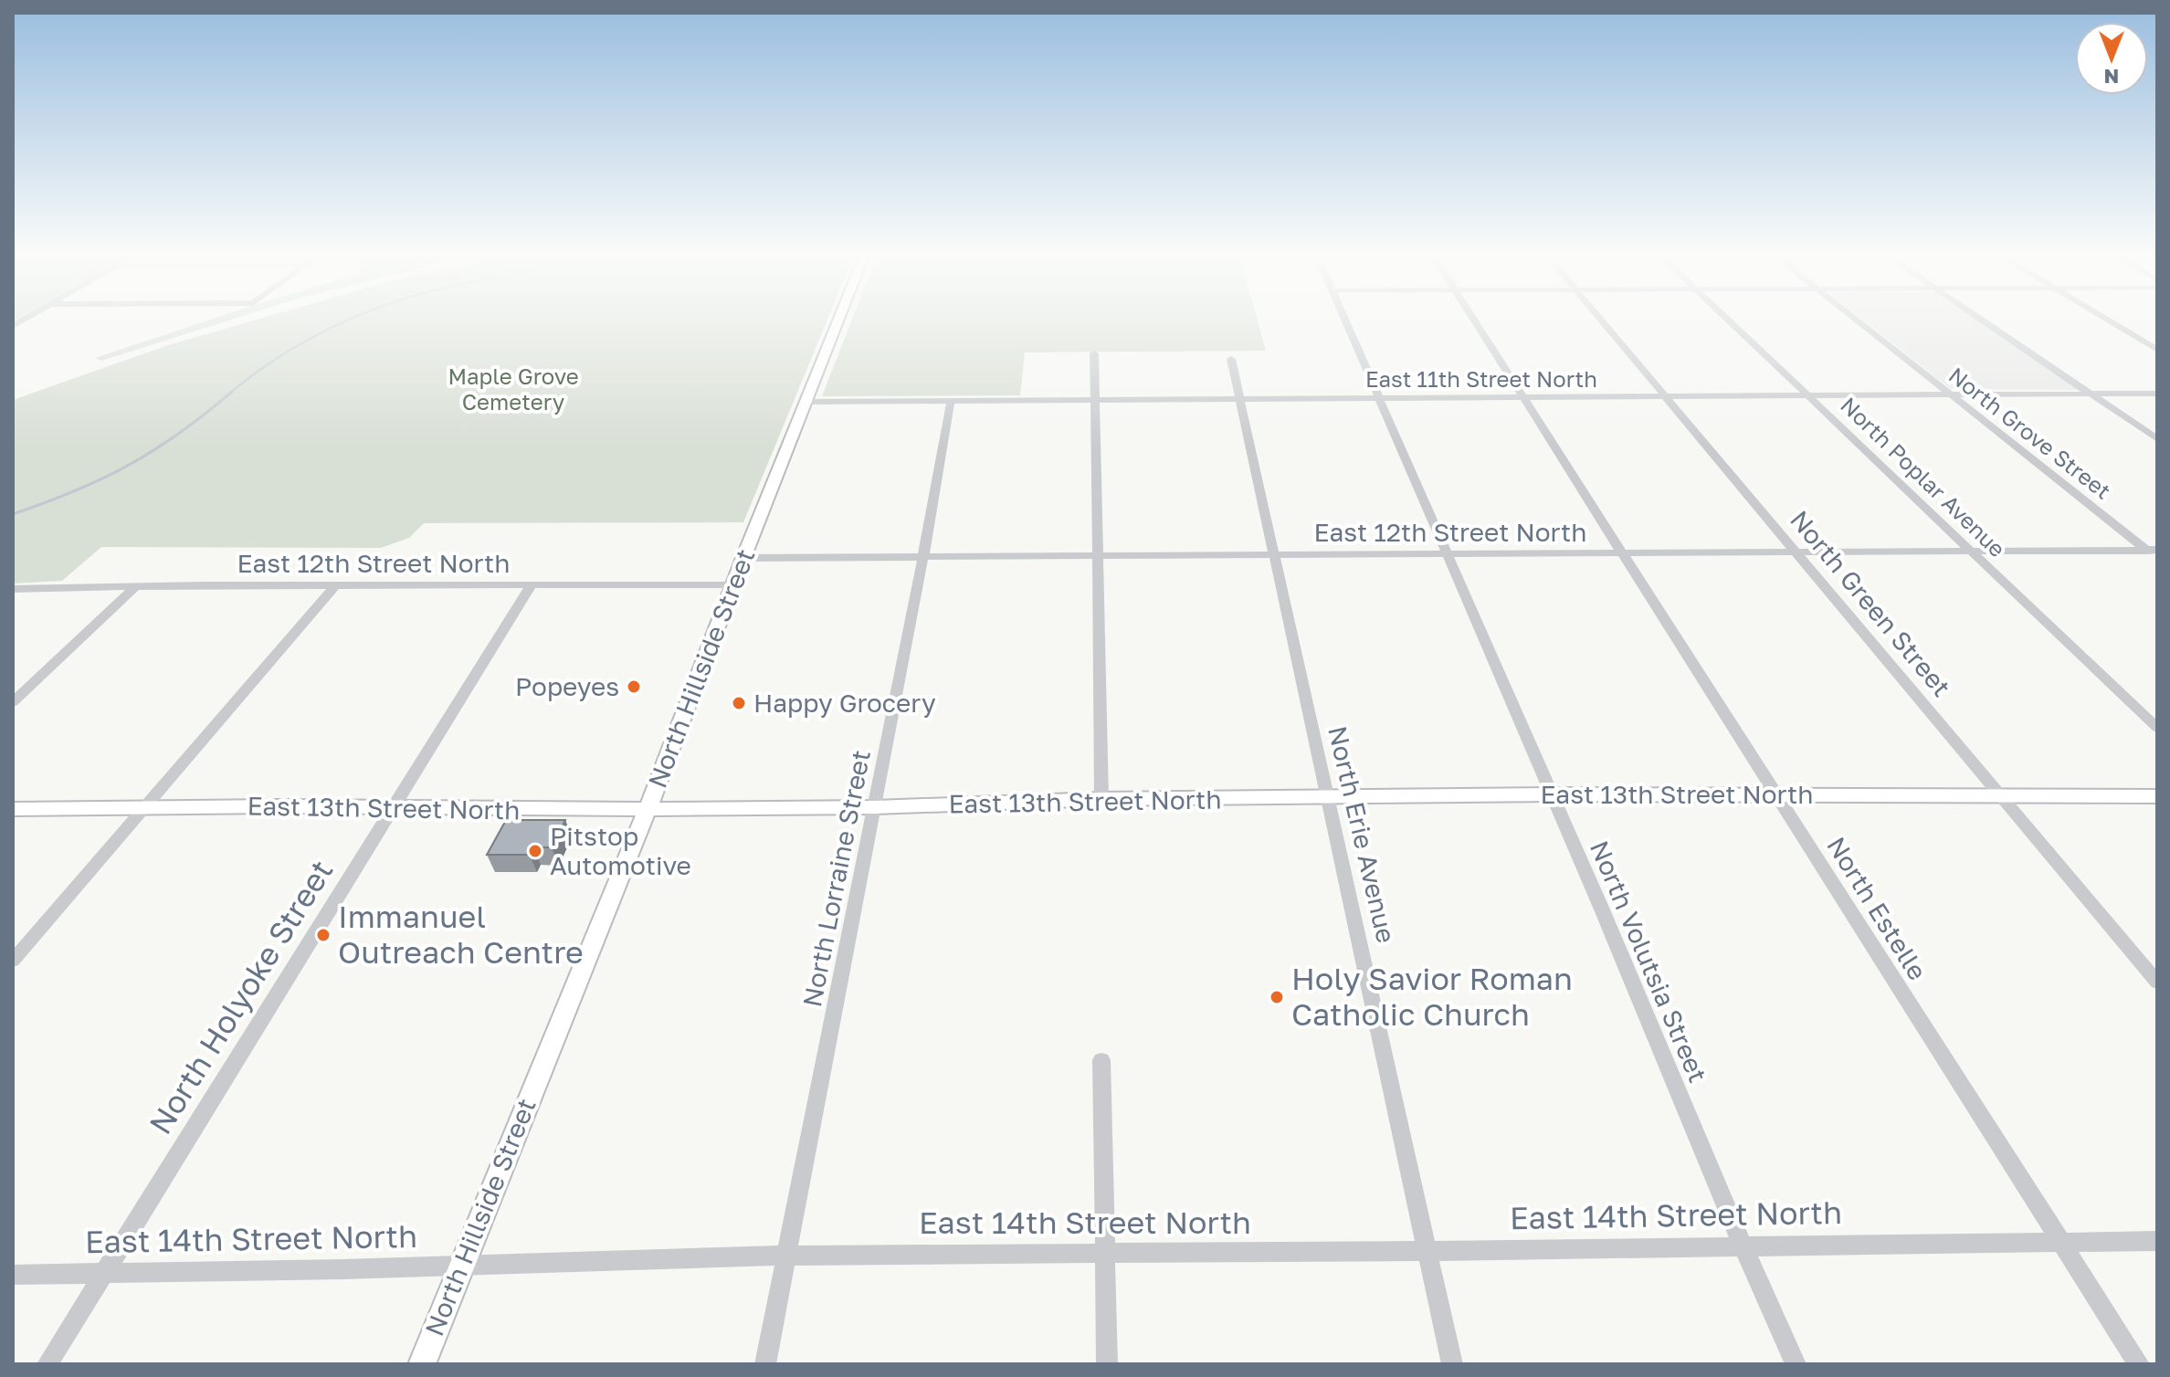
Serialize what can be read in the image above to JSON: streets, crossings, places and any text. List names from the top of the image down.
{
  "streets": {
    "main road": ["North Hillside Street", "East 13th Street North"],
    "street": [
      "East 11th Street North",
      "North Grove Street",
      "North Poplar Avenue",
      "East 12th Street North",
      "North Green Street",
      "North Erie Avenue",
      "North Lorraine Street",
      "North Estelle",
      "North Volutsia Street",
      "North Holyoke Street",
      "East 14th Street North"
    ]
  },
  "crossings": [
    ["East 11th Street North", "North Grove Street"],
    ["East 11th Street North", "North Poplar Avenue"],
    ["East 11th Street North", "North Green Street"],
    ["East 11th Street North", "North Hillside Street"],
    ["East 11th Street North", "North Erie Avenue"],
    ["East 11th Street North", "North Lorraine Street"],
    ["East 11th Street North", "North Estelle"],
    ["East 11th Street North", "North Volutsia Street"],
    ["North Grove Street", "East 12th Street North"],
    ["North Poplar Avenue", "East 12th Street North"],
    ["East 12th Street North", "North Green Street"],
    ["East 12th Street North", "North Hillside Street"],
    ["East 12th Street North", "North Erie Avenue"],
    ["East 12th Street North", "North Lorraine Street"],
    ["East 12th Street North", "North Estelle"],
    ["East 12th Street North", "North Volutsia Street"],
    ["East 12th Street North", "North Holyoke Street"],
    ["North Green Street", "East 13th Street North"],
    ["North Hillside Street", "East 13th Street North"],
    ["North Hillside Street", "East 14th Street North"],
    ["East 13th Street North", "North Erie Avenue"],
    ["East 13th Street North", "North Lorraine Street"],
    ["East 13th Street North", "North Estelle"],
    ["East 13th Street North", "North Volutsia Street"],
    ["East 13th Street North", "North Holyoke Street"],
    ["North Erie Avenue", "East 14th Street North"],
    ["North Lorraine Street", "East 14th Street North"],
    ["North Estelle", "East 14th Street North"],
    ["North Volutsia Street", "East 14th Street North"],
    ["North Holyoke Street", "East 14th Street North"]
  ],
  "parks": ["Maple Grove Cemetery"],
  "places": [
    "Popeyes",
    "Happy Grocery",
    "Pitstop Automotive",
    "Immanuel Outreach Centre",
    "Holy Savior Roman Catholic Church"
  ],
  "north": "bottom"
}
